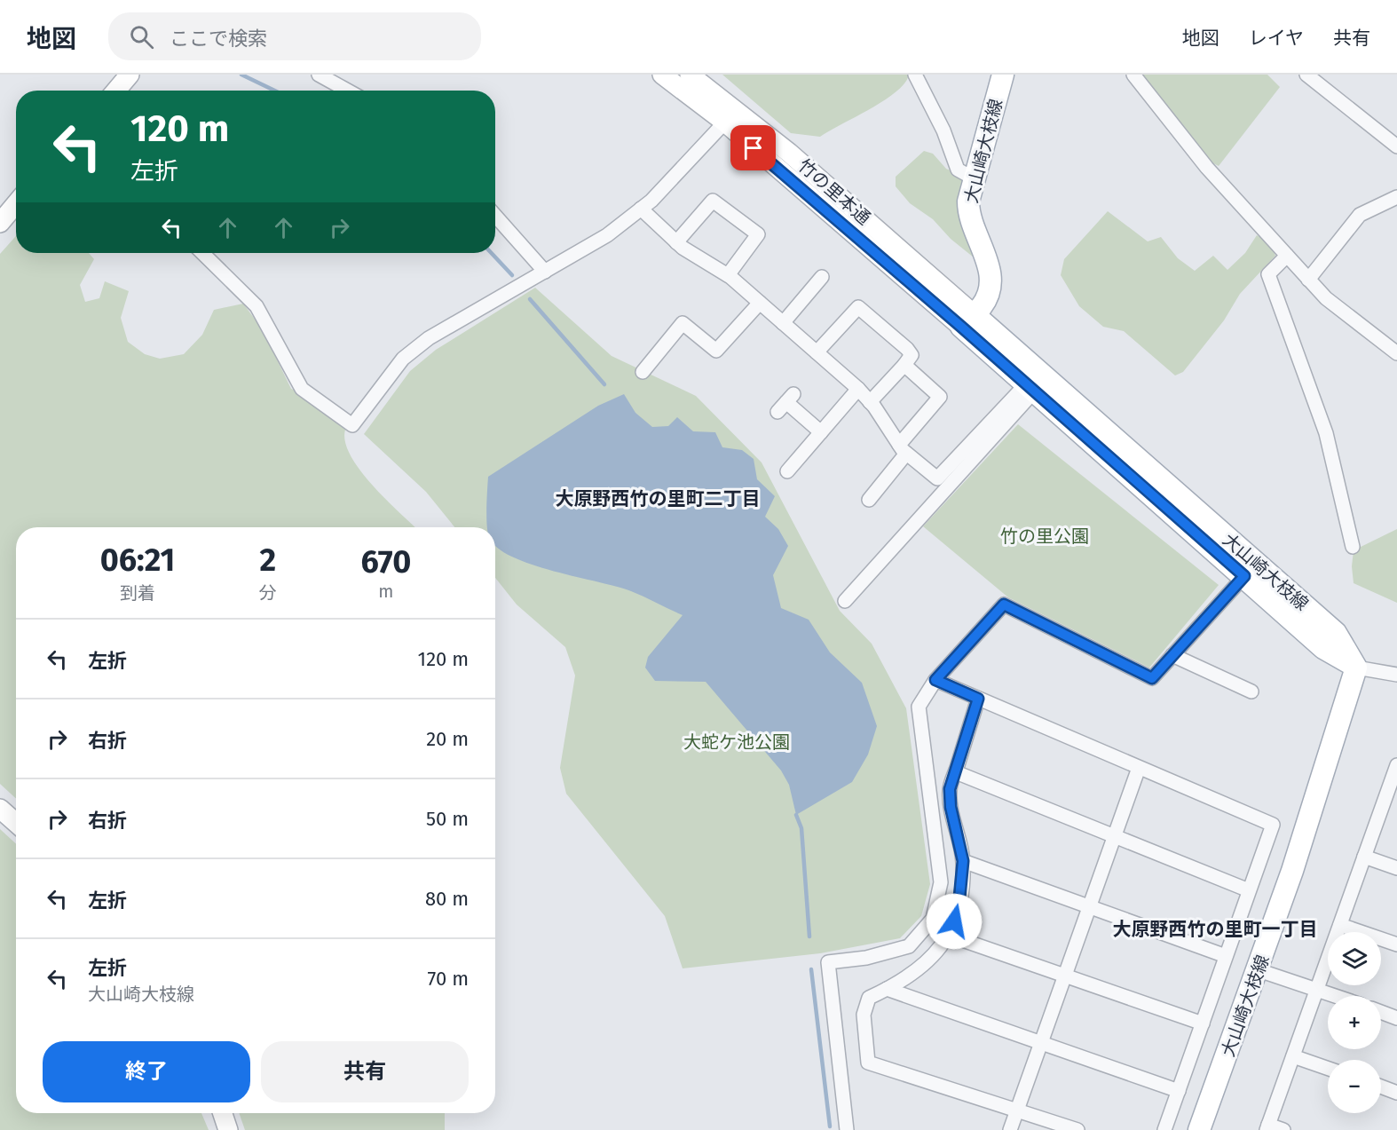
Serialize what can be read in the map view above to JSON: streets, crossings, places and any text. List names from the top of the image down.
{
  "streets": {
    "main road": ["大山崎大枝線"],
    "street": ["竹の里本通"]
  },
  "crossings": [
    ["大山崎大枝線", "竹の里本通"]
  ],
  "districts": ["大原野西竹の里町二丁目", "大原野西竹の里町一丁目"],
  "parks": ["竹の里公園", "大蛇ケ池公園"],
  "page": {
    "header": "地図",
    "search": "ここで検索",
    "nav": ["地図", "レイヤ", "共有"],
    "turn": ["120 m", "左折"],
    "eta": [
      "06:21",
      "到着",
      "2",
      "分",
      "670",
      "m"
    ],
    "list": [
      {
        "name": "左折",
        "value": "120 m"
      },
      {
        "name": "右折",
        "value": "20 m"
      },
      {
        "name": "右折",
        "value": "50 m"
      },
      {
        "name": "左折",
        "value": "80 m"
      },
      {
        "name": "左折",
        "note": "大山崎大枝線",
        "value": "70 m"
      }
    ],
    "map_buttons": ["+", "−"],
    "buttons": ["終了", "共有"]
  }
}
